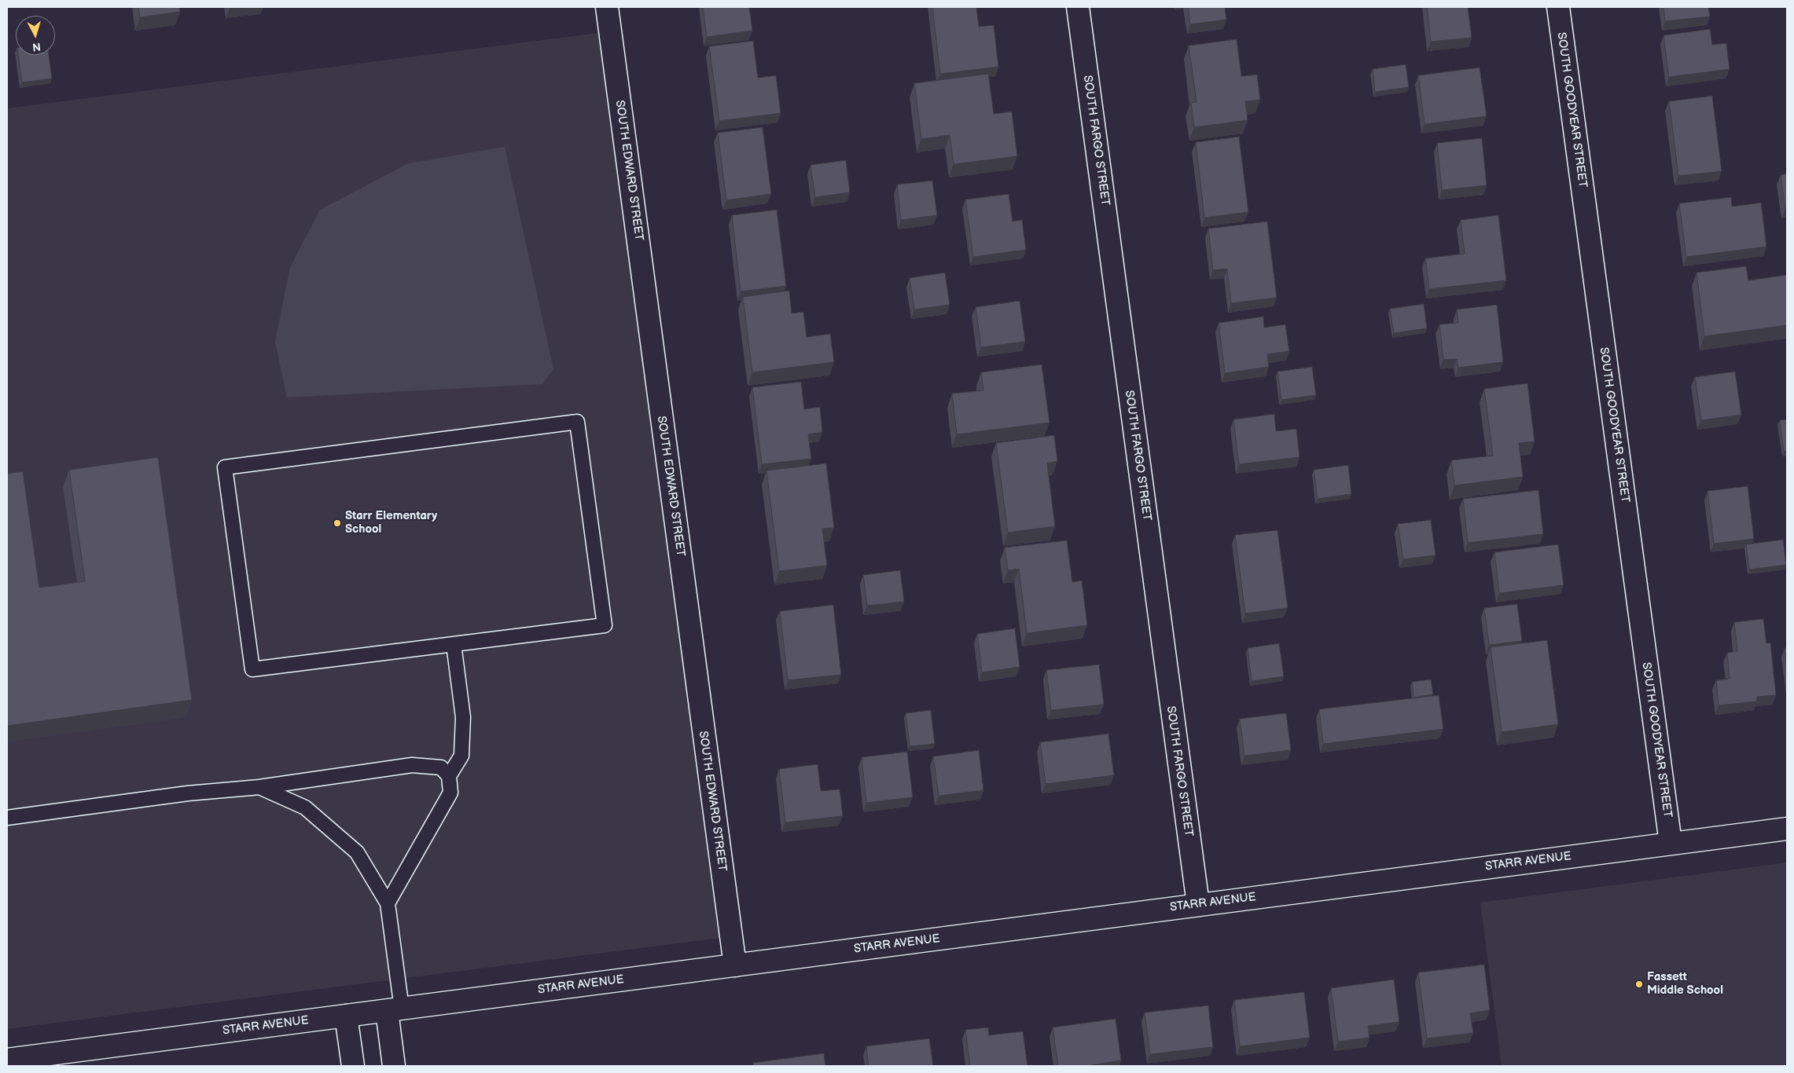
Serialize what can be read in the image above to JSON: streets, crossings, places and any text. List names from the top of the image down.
{
  "streets": {
    "street": [
      "SOUTH GOODYEAR STREET",
      "SOUTH FARGO STREET",
      "SOUTH EDWARD STREET",
      "STARR AVENUE"
    ]
  },
  "crossings": [
    ["SOUTH GOODYEAR STREET", "STARR AVENUE"],
    ["SOUTH FARGO STREET", "STARR AVENUE"],
    ["SOUTH EDWARD STREET", "STARR AVENUE"]
  ],
  "places": ["Starr Elementary School", "Fassett Middle School"],
  "north": "bottom"
}
